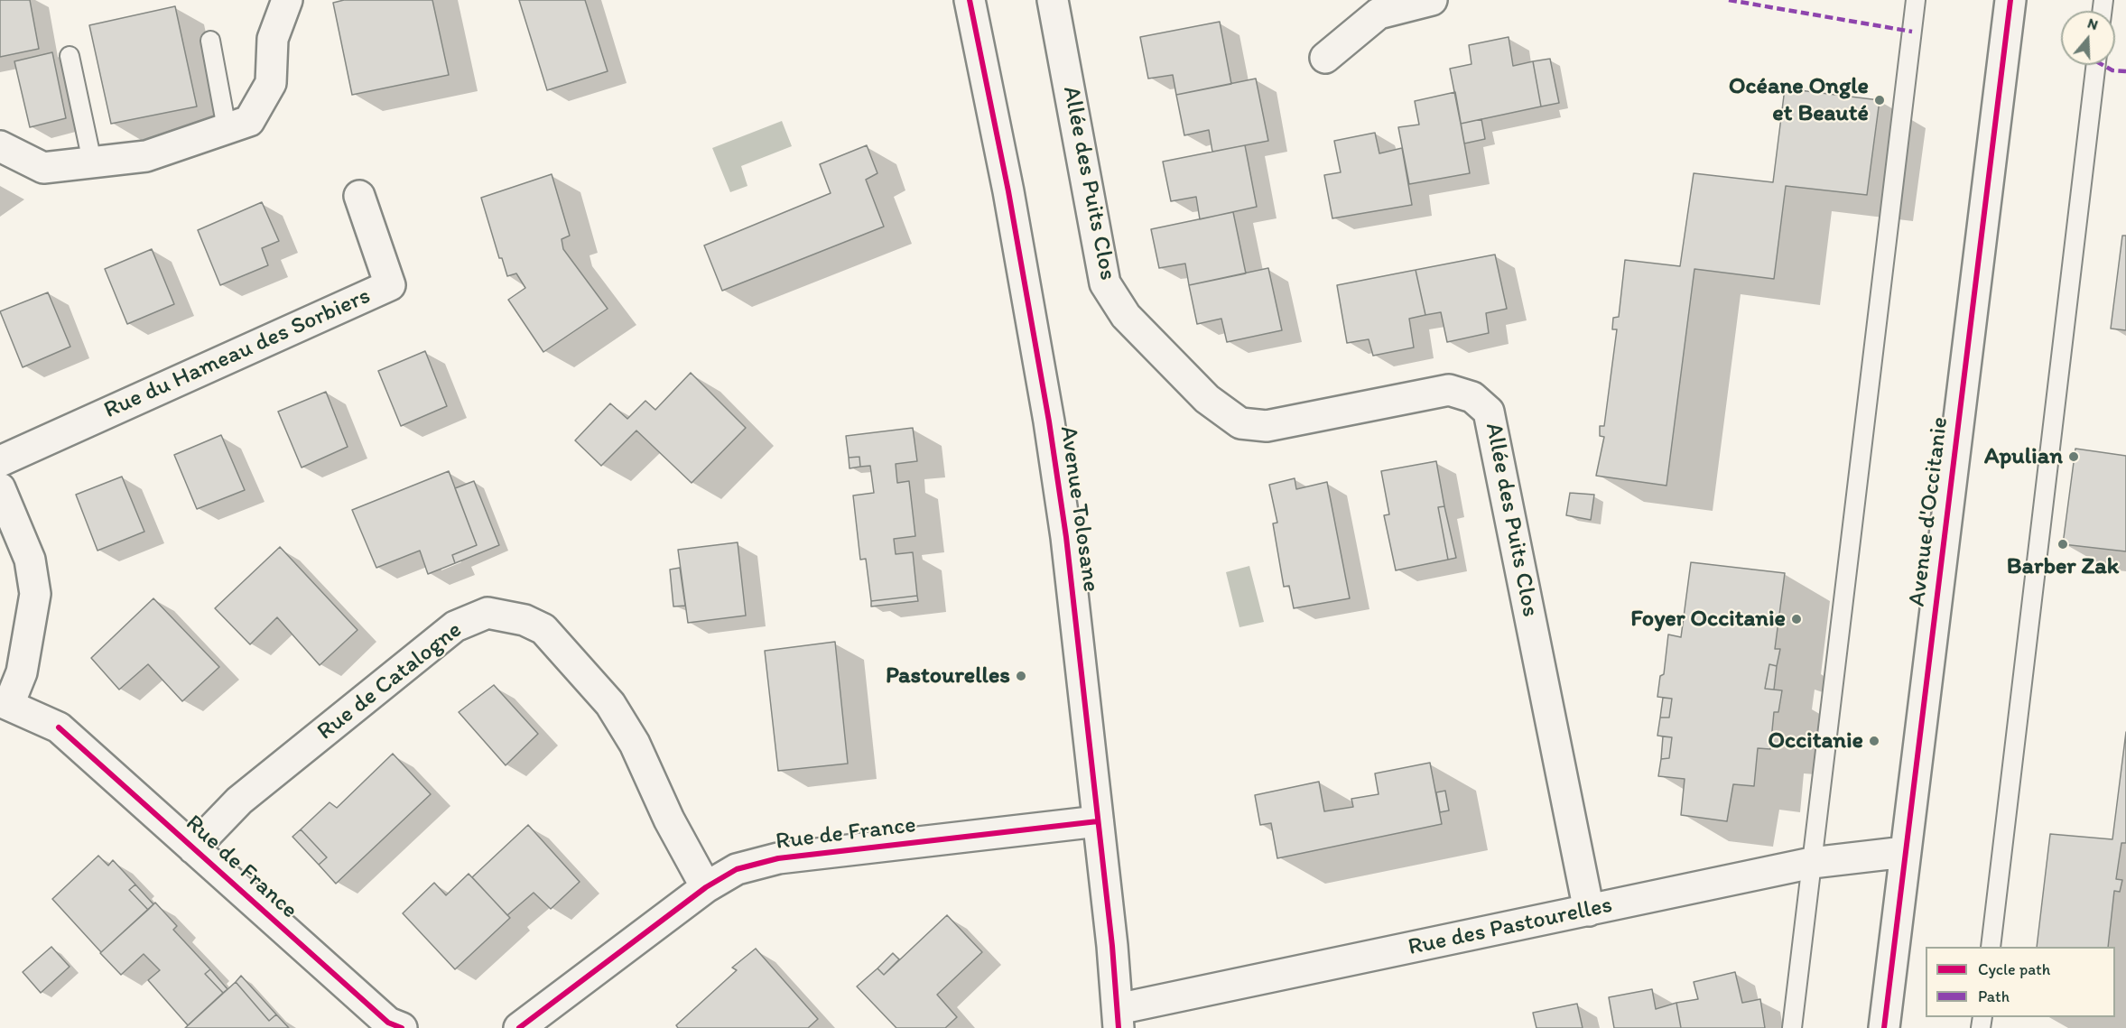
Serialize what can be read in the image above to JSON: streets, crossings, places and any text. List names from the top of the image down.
{
  "streets": {
    "street": [
      "Allée des Puits Clos",
      "Rue du Hameau des Sorbiers",
      "Avenue Tolosane",
      "Avenue d'Occitanie",
      "Rue de Catalogne",
      "Rue de France",
      "Rue des Pastourelles"
    ]
  },
  "crossings": [
    ["Allée des Puits Clos", "Rue des Pastourelles"],
    ["Avenue Tolosane", "Rue de France"],
    ["Avenue Tolosane", "Rue des Pastourelles"],
    ["Avenue d'Occitanie", "Rue des Pastourelles"],
    ["Rue de Catalogne", "Rue de France"]
  ],
  "places": [
    "Océane Ongle et Beauté",
    "Apulian",
    "Barber Zak",
    "Foyer Occitanie",
    "Pastourelles",
    "Occitanie"
  ],
  "legend": ["Cycle path", "Path"],
  "north": "top"
}
